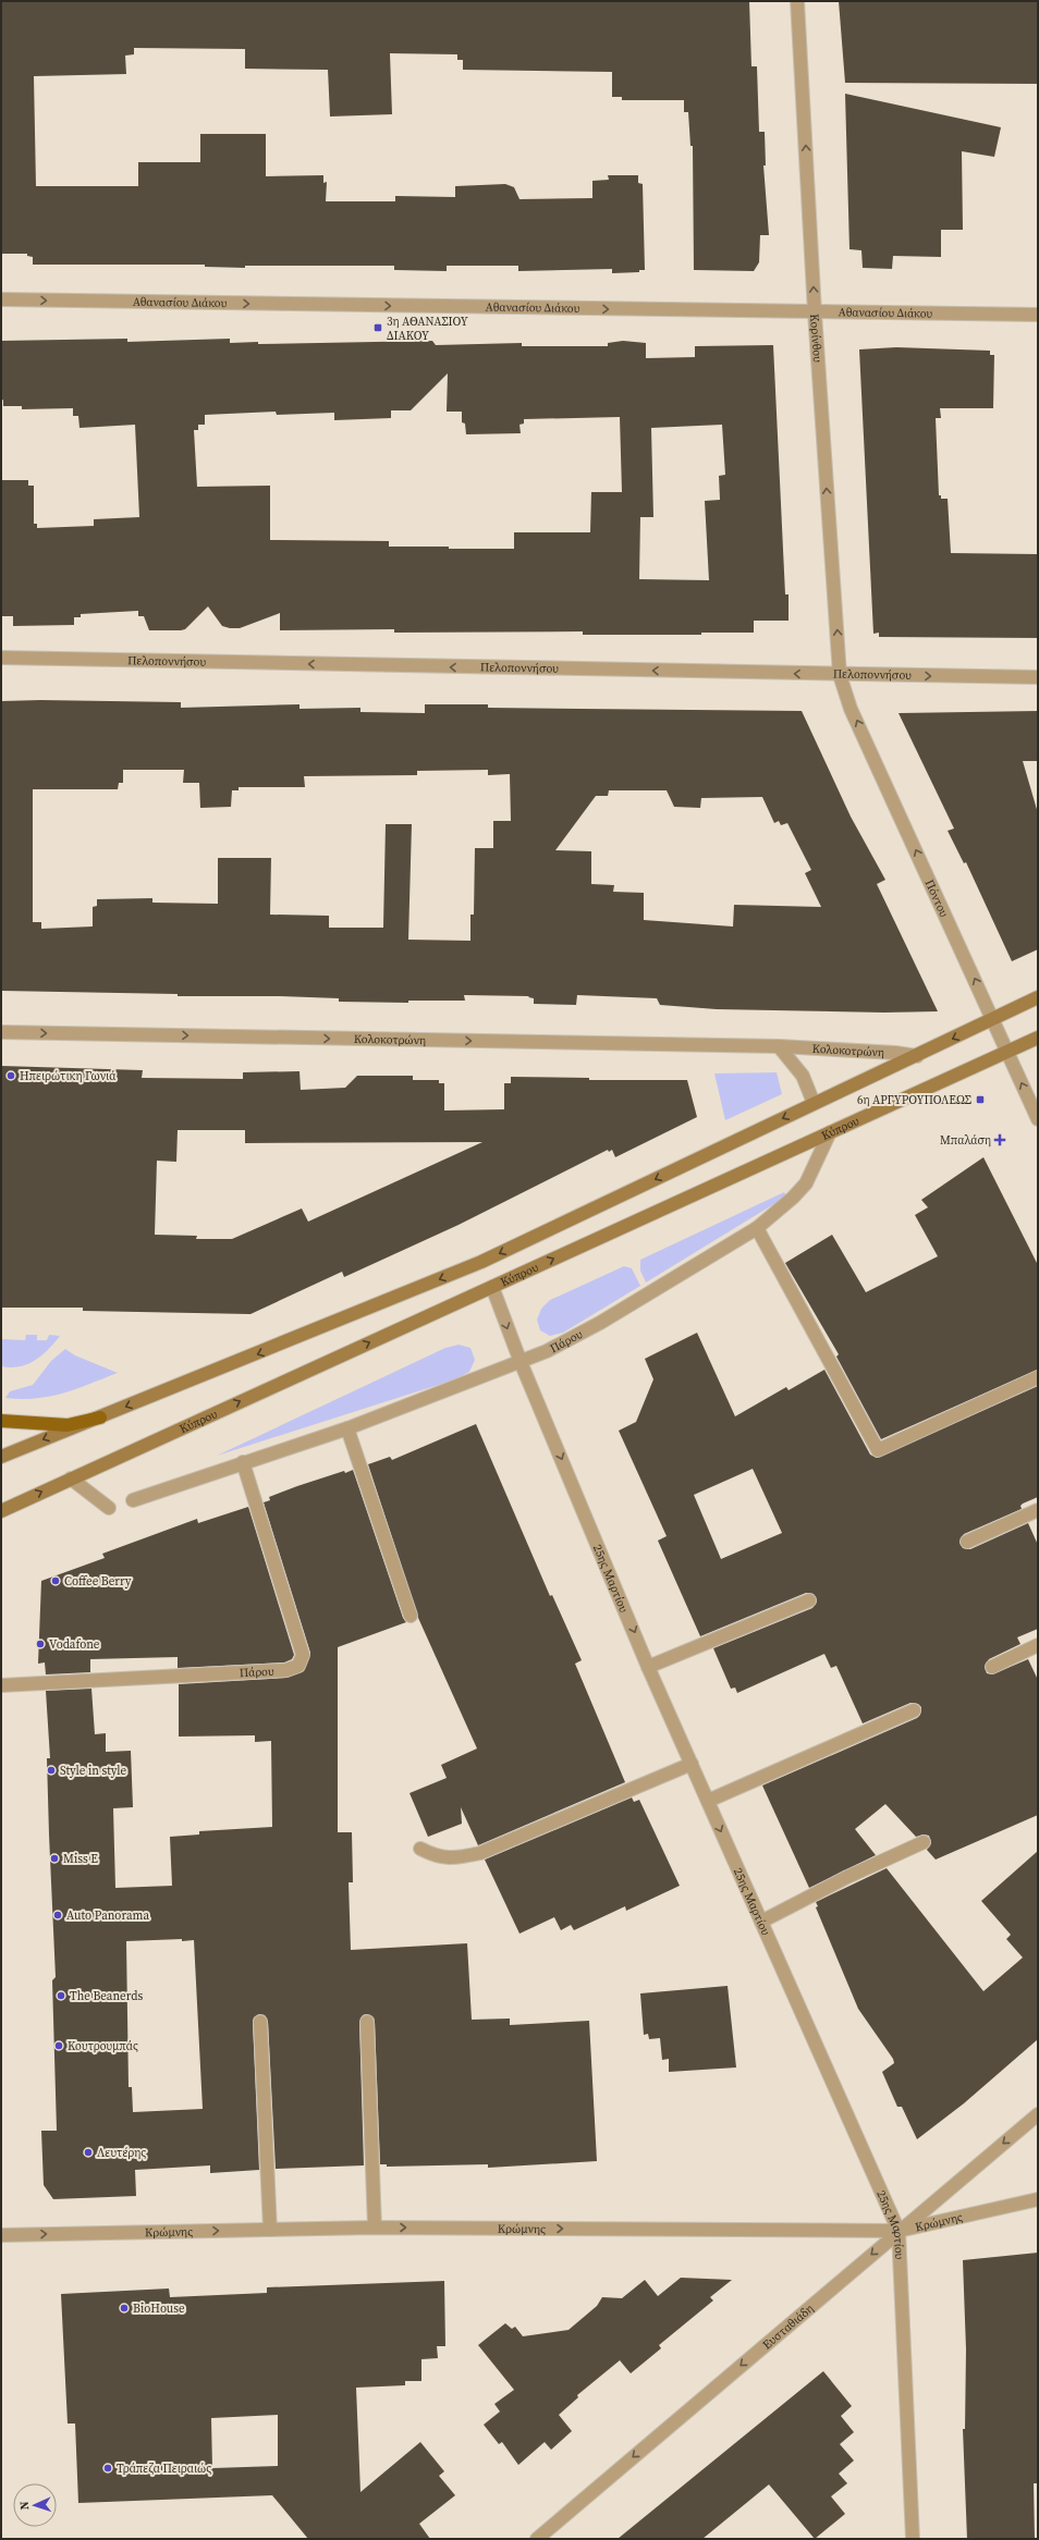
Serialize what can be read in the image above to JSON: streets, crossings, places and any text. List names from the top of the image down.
{
  "streets": {
    "main road": ["Κύπρου"],
    "street": [
      "Αθανασίου Διάκου",
      "Κορίνθου",
      "Πελοποννήσου",
      "Πόντου",
      "Κολοκοτρώνη",
      "Πάρου",
      "25ης Μαρτίου",
      "Κρώμνης",
      "Ευσταθιάδη"
    ]
  },
  "crossings": [
    ["Αθανασίου Διάκου", "Κορίνθου"],
    ["Κορίνθου", "Πελοποννήσου"],
    ["Κορίνθου", "Πόντου"],
    ["Πελοποννήσου", "Πόντου"],
    ["Πόντου", "Κύπρου"],
    ["Κύπρου", "Πάρου"],
    ["Κύπρου", "25ης Μαρτίου"],
    ["Πάρου", "25ης Μαρτίου"],
    ["25ης Μαρτίου", "Κρώμνης"],
    ["25ης Μαρτίου", "Ευσταθιάδη"],
    ["Κρώμνης", "Ευσταθιάδη"]
  ],
  "one_way": [
    "Αθανασίου Διάκου",
    "Κορίνθου",
    "Πόντου",
    "Κολοκοτρώνη",
    "25ης Μαρτίου",
    "Κρώμνης",
    "Ευσταθιάδη"
  ],
  "places": {
    "transit": ["3η ΑΘΑΝΑΣΙΟΥ ΔΙΑΚΟΥ", "6η ΑΡΓΥΡΟΥΠΟΛΕΩΣ"],
    "other": [
      "Ηπειρώτικη Γωνιά",
      "Coffee Berry",
      "Vodafone",
      "Style in style",
      "Miss E",
      "Auto Panorama",
      "The Beanerds",
      "Κουτρουμπάς",
      "Λευτέρης",
      "ΒioΗouse",
      "Τράπεζα Πειραιώς"
    ],
    "health": ["Μπαλάση"]
  },
  "north": "left"
}
